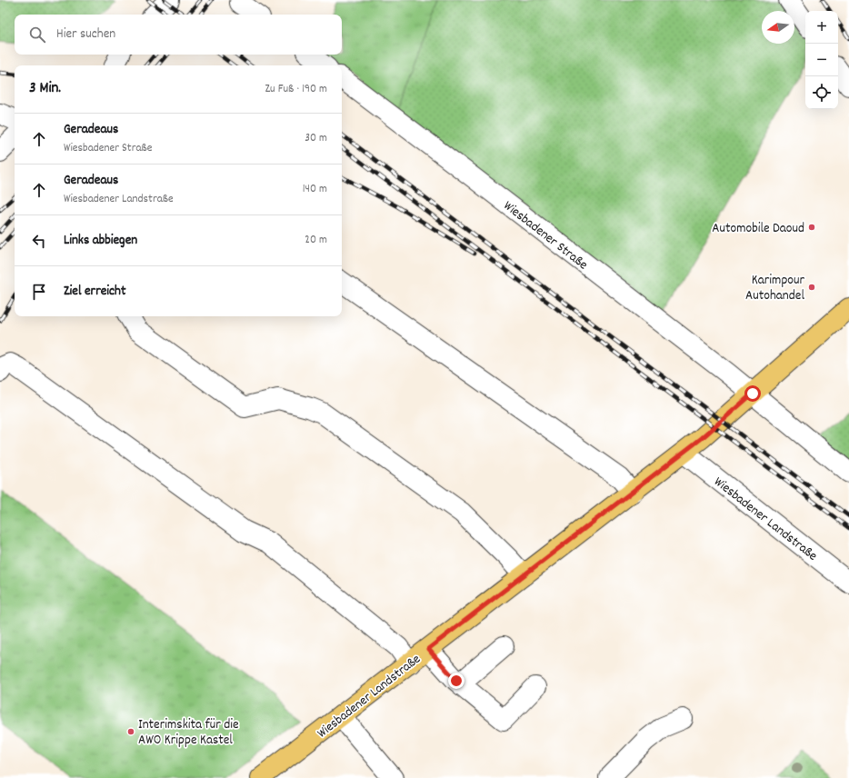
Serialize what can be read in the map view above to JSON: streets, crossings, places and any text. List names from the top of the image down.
{
  "streets": {
    "main road": ["Wiesbadener Landstraße"],
    "street": ["Wiesbadener Straße"]
  },
  "crossings": [
    ["Wiesbadener Straße", "Wiesbadener Landstraße"]
  ],
  "places": ["Automobile Daoud", "Karimpour Autohandel", "Interimskita für die AWO Krippe Kastel"],
  "north": "left",
  "page": {
    "map_buttons": ["+", "−"],
    "search": "Hier suchen",
    "heading": ["3 Min.", "Zu Fuß · 190 m"],
    "list": [
      ["Geradeaus", "Wiesbadener Straße", "30 m"],
      ["Geradeaus", "Wiesbadener Landstraße", "140 m"],
      ["Links abbiegen", "20 m"],
      "Ziel erreicht"
    ]
  }
}
